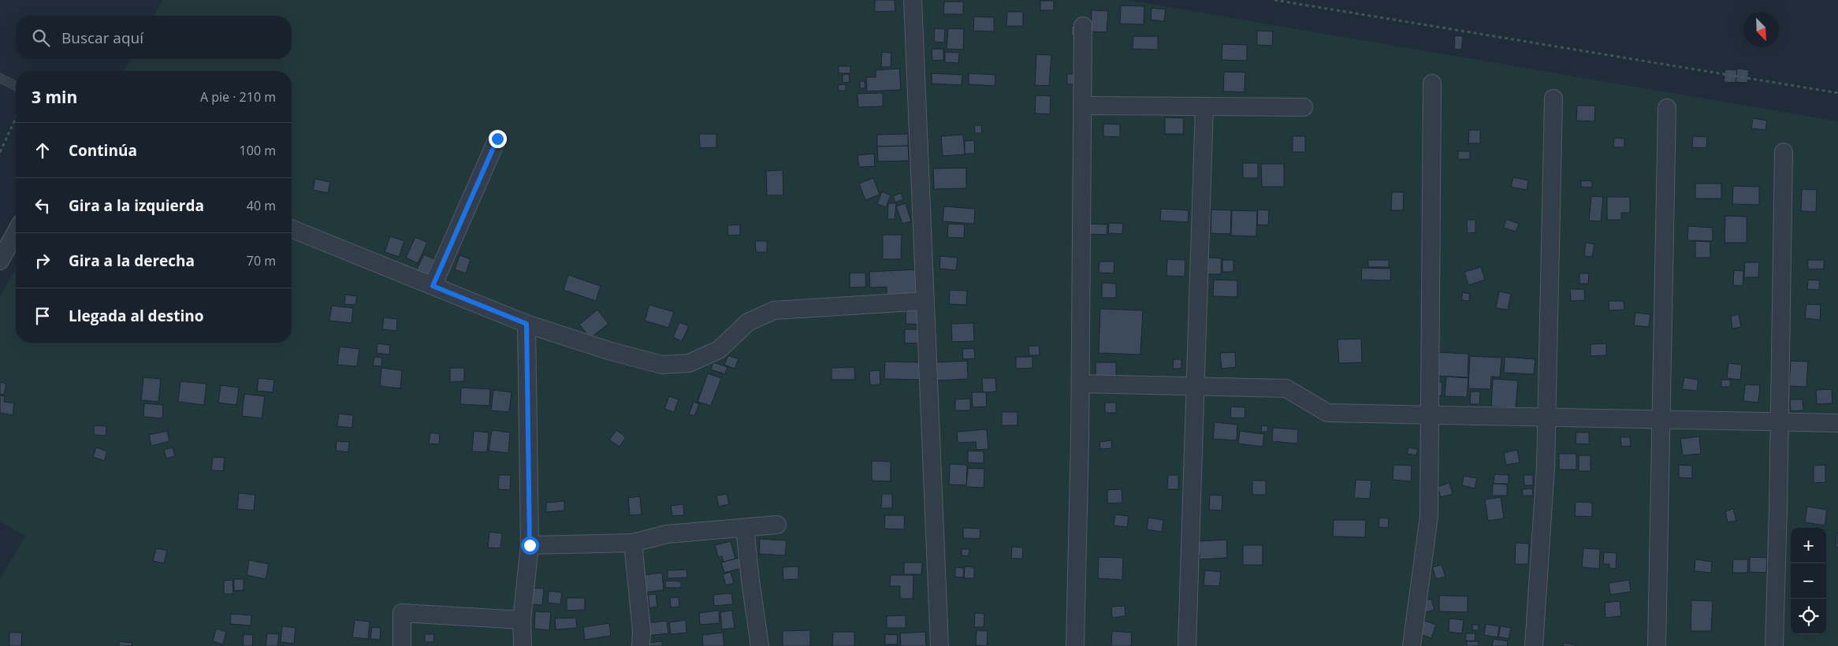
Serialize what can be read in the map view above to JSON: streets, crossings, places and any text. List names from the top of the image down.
{
  "north": "bottom right",
  "page": {
    "search": "Buscar aquí",
    "heading": ["3 min", "A pie · 210 m"],
    "list": [
      ["Continúa", "100 m"],
      ["Gira a la izquierda", "40 m"],
      ["Gira a la derecha", "70 m"],
      "Llegada al destino"
    ],
    "map_buttons": ["+", "−"]
  }
}
